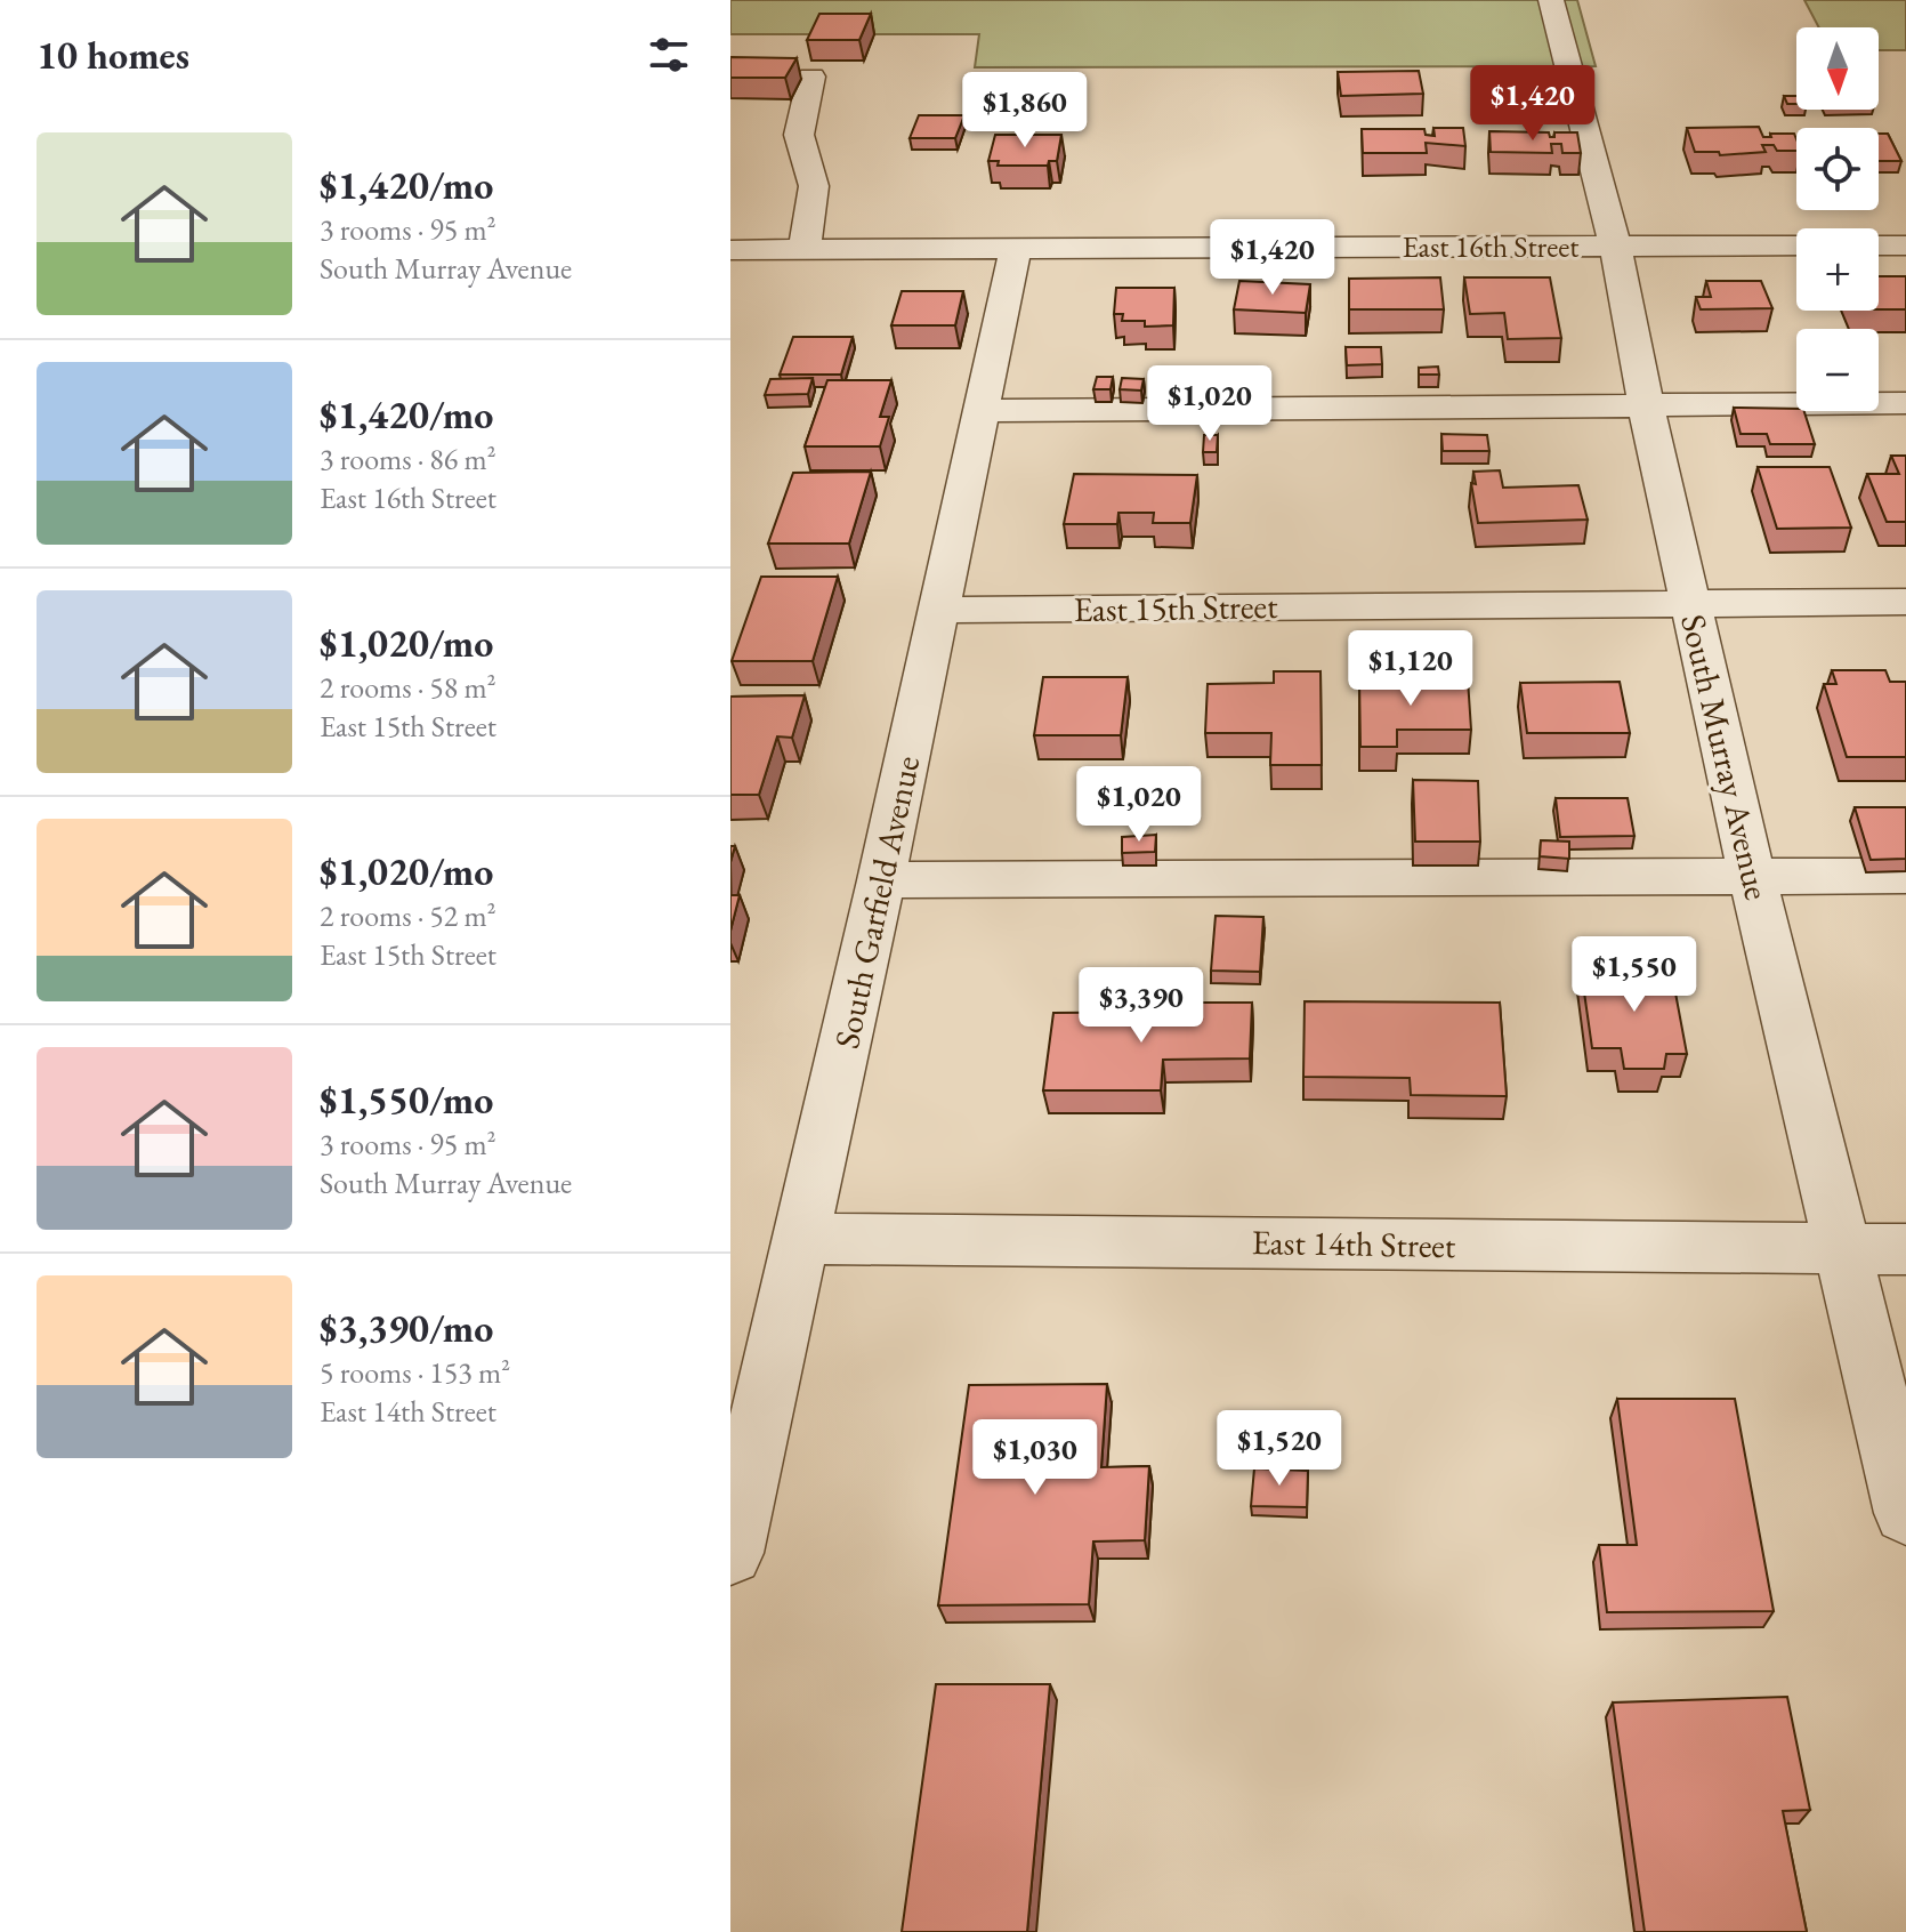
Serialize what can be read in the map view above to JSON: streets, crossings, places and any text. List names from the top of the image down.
{
  "streets": {
    "street": [
      "East 16th Street",
      "East 15th Street",
      "South Murray Avenue",
      "South Garfield Avenue",
      "East 14th Street"
    ]
  },
  "crossings": [
    ["East 16th Street", "South Murray Avenue"],
    ["East 16th Street", "South Garfield Avenue"],
    ["East 15th Street", "South Murray Avenue"],
    ["East 15th Street", "South Garfield Avenue"],
    ["South Murray Avenue", "East 14th Street"],
    ["South Garfield Avenue", "East 14th Street"]
  ],
  "north": "bottom",
  "page": {
    "heading": "10 homes",
    "map_buttons": ["+", "−"],
    "price": [
      "$1,420",
      "$1,860",
      "$1,420",
      "$1,020",
      "$1,120",
      "$1,020",
      "$1,550",
      "$3,390",
      "$1,520",
      "$1,030"
    ],
    "list": [
      {
        "name": "$1,420/mo",
        "note": "3 rooms · 95 m² · South Murray Avenue"
      },
      {
        "name": "$1,420/mo",
        "note": "3 rooms · 86 m² · East 16th Street"
      },
      {
        "name": "$1,020/mo",
        "note": "2 rooms · 58 m² · East 15th Street"
      },
      {
        "name": "$1,020/mo",
        "note": "2 rooms · 52 m² · East 15th Street"
      },
      {
        "name": "$1,550/mo",
        "note": "3 rooms · 95 m² · South Murray Avenue"
      },
      {
        "name": "$3,390/mo",
        "note": "5 rooms · 153 m² · East 14th Street"
      }
    ]
  }
}
